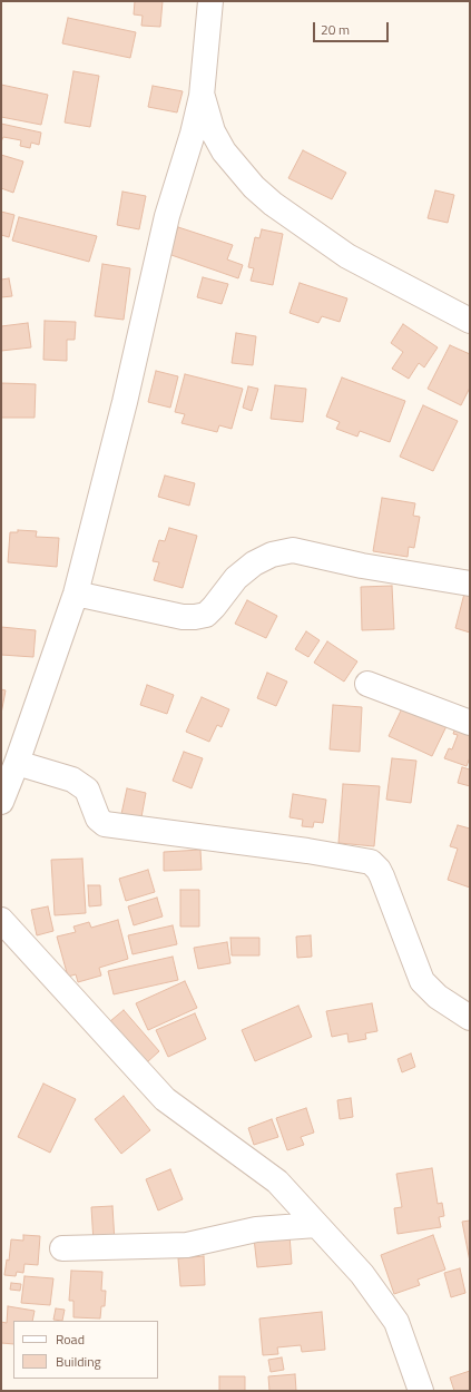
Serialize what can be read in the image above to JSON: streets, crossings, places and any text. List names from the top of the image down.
{
  "legend": ["Road", "Building"],
  "scale_bar": "20 m"
}
